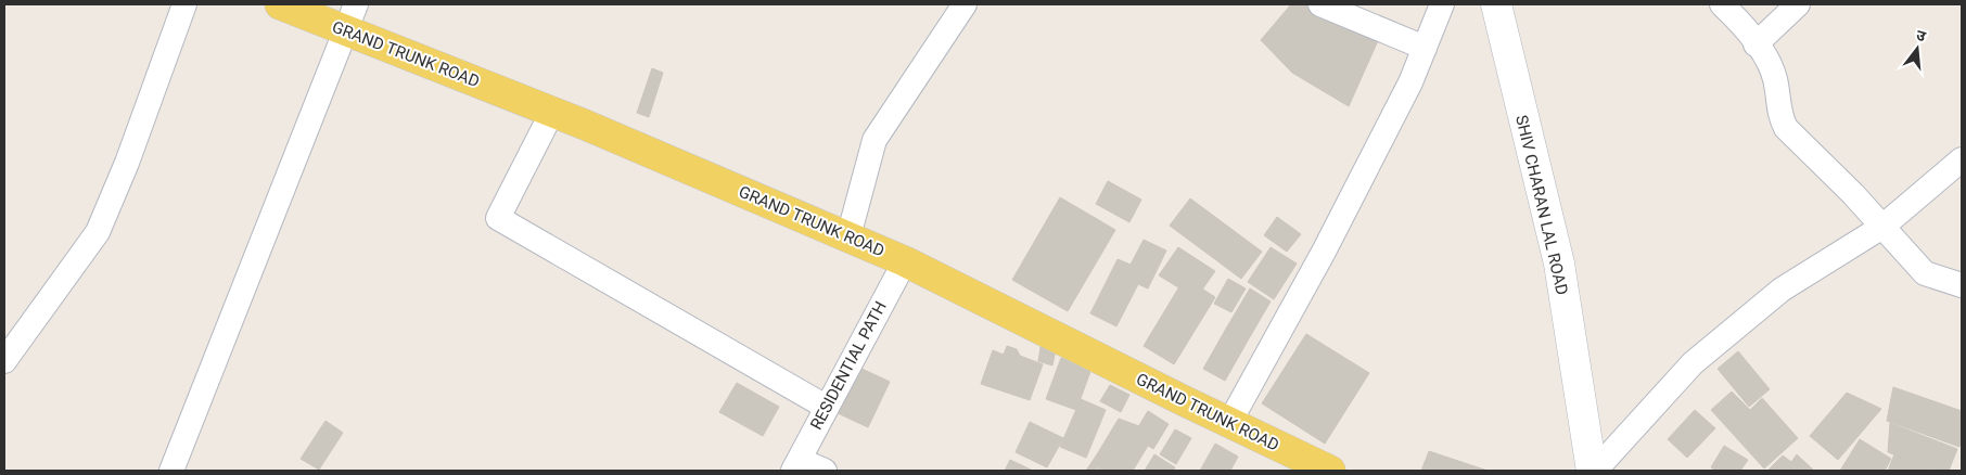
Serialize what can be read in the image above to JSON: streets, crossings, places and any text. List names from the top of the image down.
{
  "streets": {
    "main road": ["GRAND TRUNK ROAD", "SHIV CHARAN LAL ROAD"],
    "street": ["RESIDENTIAL PATH"]
  },
  "crossings": [
    ["GRAND TRUNK ROAD", "RESIDENTIAL PATH"]
  ],
  "north": "top"
}
